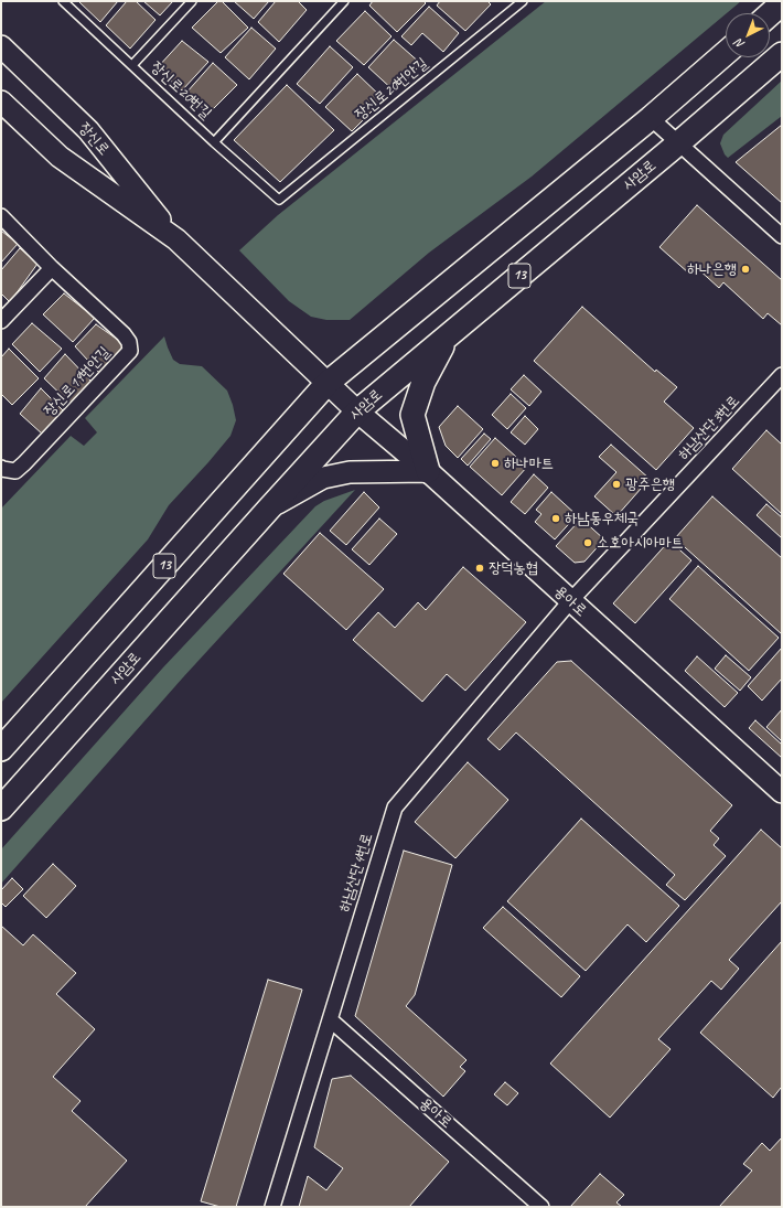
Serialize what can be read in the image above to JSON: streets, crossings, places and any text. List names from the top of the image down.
{
  "streets": {
    "main road": ["사암로", "13"],
    "street": [
      "장신로",
      "장신로19번안길",
      "하남산단3번로",
      "용아로",
      "하남산단4번로"
    ],
    "lane": ["장신로20번안길", "장신로20번길"]
  },
  "crossings": [
    ["장신로20번안길", "장신로20번길"],
    ["장신로", "사암로"],
    ["장신로", "13"],
    ["장신로", "용아로"],
    ["사암로", "용아로"],
    ["하남산단3번로", "용아로"],
    ["하남산단3번로", "하남산단4번로"],
    ["용아로", "하남산단4번로"]
  ],
  "places": [
    "하나은행",
    "하나마트",
    "광주은행",
    "하남동우체국",
    "소호아시아마트",
    "장덕농협"
  ],
  "north": "bottom left"
}
